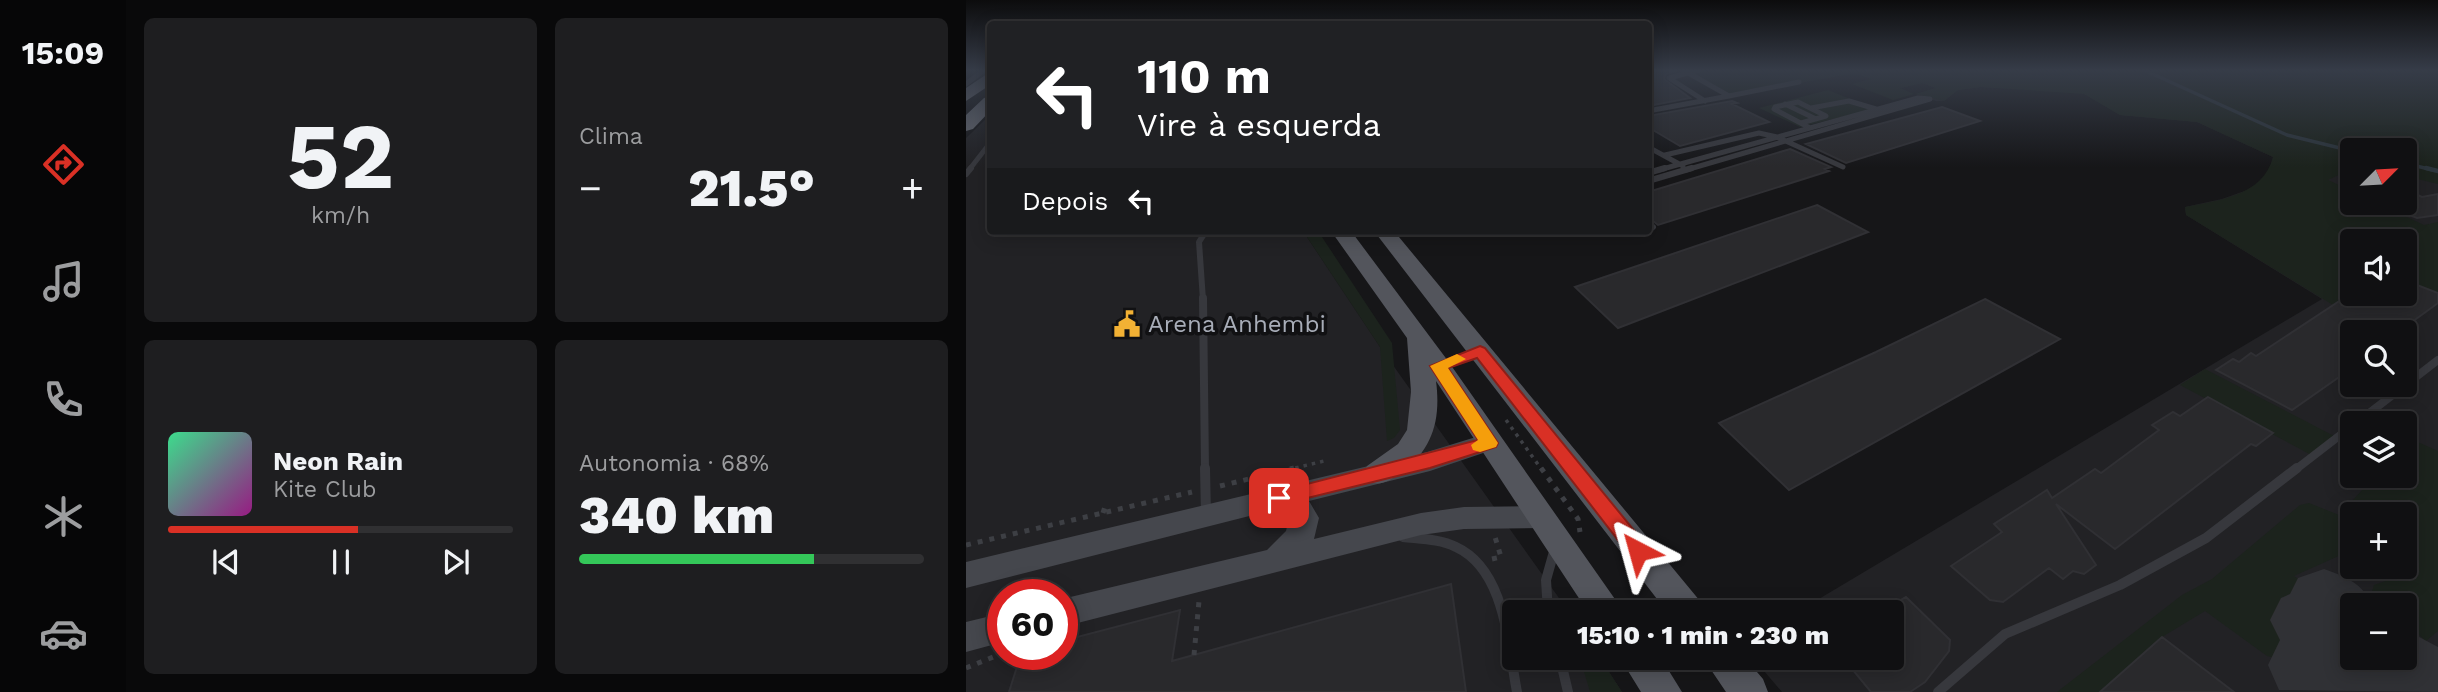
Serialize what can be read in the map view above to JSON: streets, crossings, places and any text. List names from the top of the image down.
{
  "places": {
    "public building": ["Arena Anhembi"]
  },
  "north": "top right",
  "page": {
    "tabs": "15:09",
    "tile": [
      ["52", "km/h"],
      "Clima",
      ["Autonomia · 68%", "340 km"]
    ],
    "turn": ["110 m", "Vire à esquerda"],
    "map_buttons": ["+", "−"],
    "heat": ["−", "21.5°", "+"],
    "then": "Depois",
    "song": ["Neon Rain", "Kite Club"],
    "limit": "60",
    "trip": "15:10 · 1 min · 230 m"
  }
}
